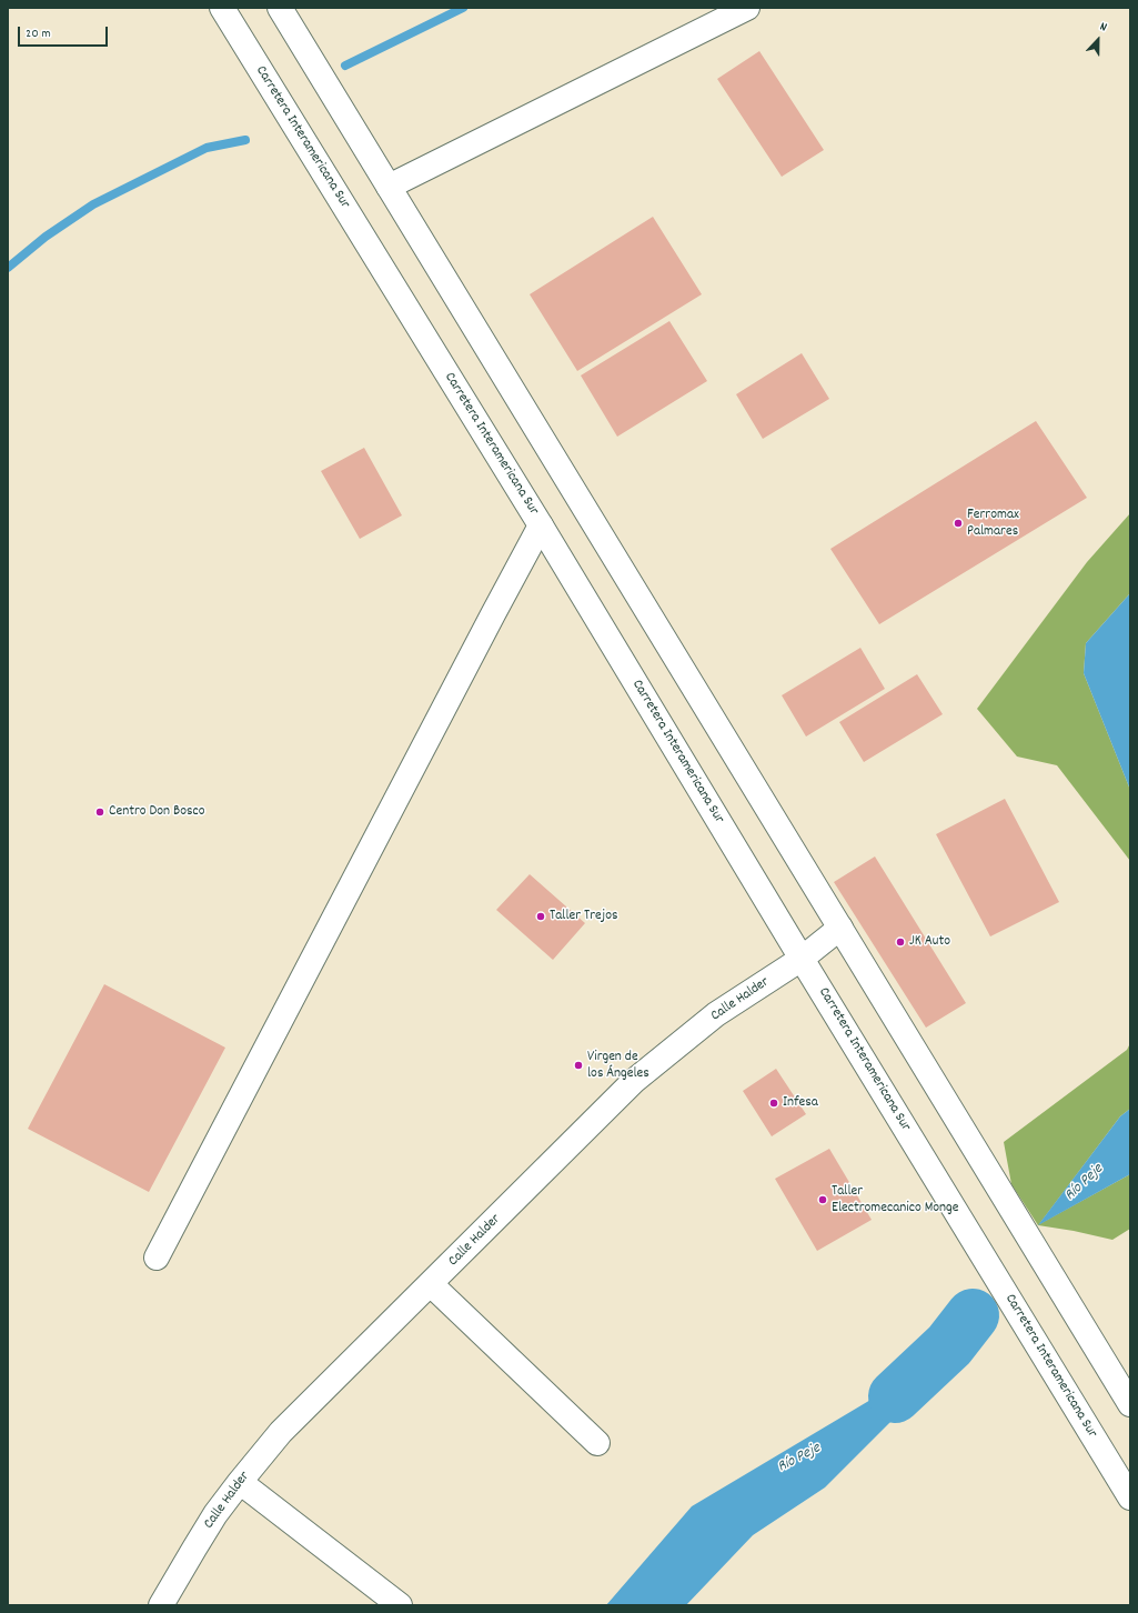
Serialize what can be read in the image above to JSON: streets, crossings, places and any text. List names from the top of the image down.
{
  "streets": {
    "main road": ["Carretera Interamericana Sur", "Calle Halder"]
  },
  "crossings": [
    ["Carretera Interamericana Sur", "Calle Halder"]
  ],
  "water": ["Río Peje"],
  "places": [
    "Ferromax Palmares",
    "Centro Don Bosco",
    "Taller Trejos",
    "JK Auto",
    "Virgen de los Ángeles",
    "Infesa",
    "Taller Electromecanico Monge"
  ],
  "scale_bar": "20 m",
  "north": "top"
}
